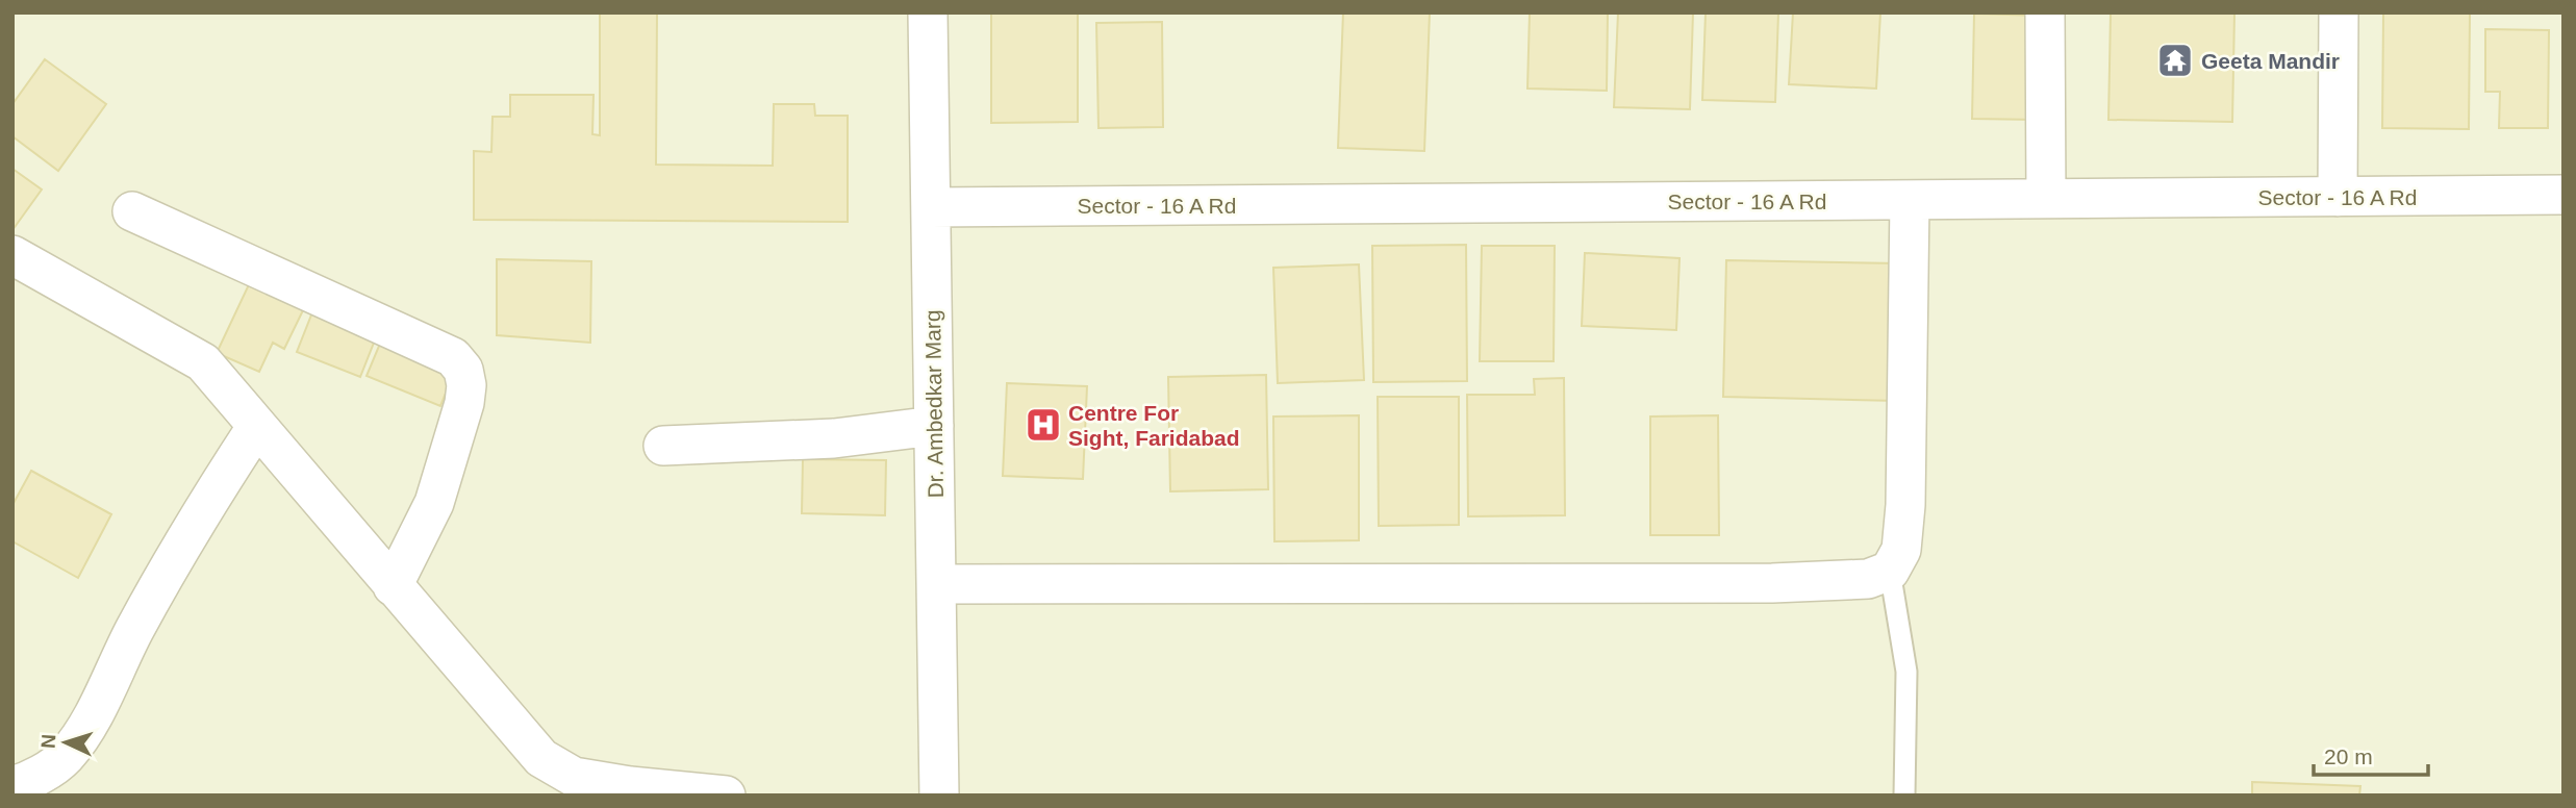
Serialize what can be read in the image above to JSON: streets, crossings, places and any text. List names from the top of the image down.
{
  "streets": {
    "street": ["Sector - 16 A Rd", "Dr. Ambedkar Marg"]
  },
  "crossings": [
    ["Sector - 16 A Rd", "Dr. Ambedkar Marg"]
  ],
  "places": {
    "temple": ["Geeta Mandir"],
    "hospital": ["Centre For Sight, Faridabad"]
  },
  "scale_bar": "20 m",
  "north": "left"
}
